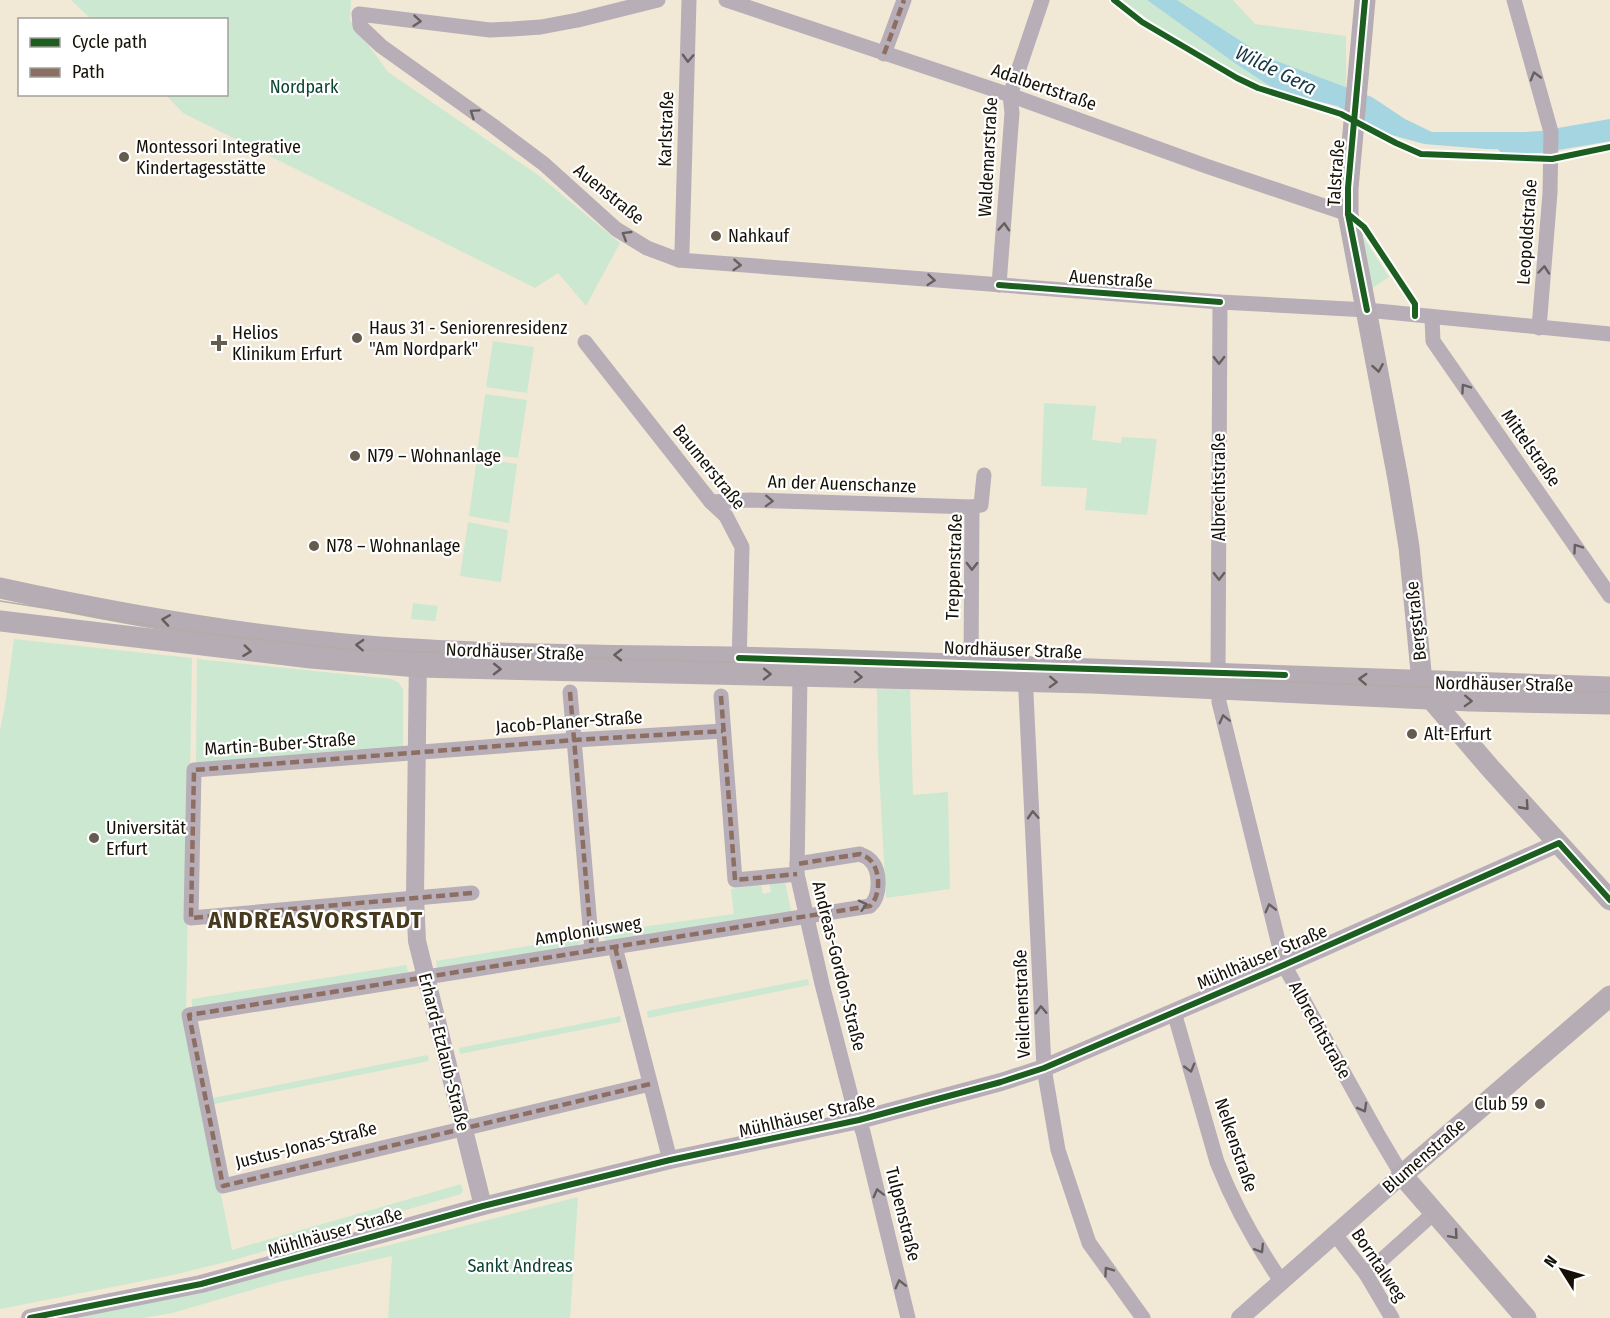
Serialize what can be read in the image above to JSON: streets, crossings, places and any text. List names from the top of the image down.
{
  "streets": {
    "main road": [
      "Talstraße",
      "Albrechtstraße",
      "Bergstraße",
      "Nordhäuser Straße",
      "Blumenstraße"
    ],
    "street": [
      "Adalbertstraße",
      "Karlstraße",
      "Waldemarstraße",
      "Auenstraße",
      "Leopoldstraße",
      "Mittelstraße",
      "Baumerstraße",
      "An der Auenschanze",
      "Treppenstraße",
      "Jacob-Planer-Straße",
      "Martin-Buber-Straße",
      "Amploniusweg",
      "Mühlhäuser Straße",
      "Andreas-Gordon-Straße",
      "Veilchenstraße",
      "Erhard-Etzlaub-Straße",
      "Justus-Jonas-Straße",
      "Nelkenstraße",
      "Tulpenstraße",
      "Borntalweg"
    ]
  },
  "crossings": [
    ["Adalbertstraße", "Waldemarstraße"],
    ["Adalbertstraße", "Talstraße"],
    ["Karlstraße", "Auenstraße"],
    ["Waldemarstraße", "Auenstraße"],
    ["Talstraße", "Auenstraße"],
    ["Talstraße", "Bergstraße"],
    ["Auenstraße", "Leopoldstraße"],
    ["Auenstraße", "Mittelstraße"],
    ["Auenstraße", "Albrechtstraße"],
    ["Auenstraße", "Bergstraße"],
    ["Baumerstraße", "An der Auenschanze"],
    ["Baumerstraße", "Nordhäuser Straße"],
    ["An der Auenschanze", "Treppenstraße"],
    ["Albrechtstraße", "Nordhäuser Straße"],
    ["Albrechtstraße", "Mühlhäuser Straße"],
    ["Albrechtstraße", "Blumenstraße"],
    ["Treppenstraße", "Nordhäuser Straße"],
    ["Bergstraße", "Nordhäuser Straße"],
    ["Nordhäuser Straße", "Andreas-Gordon-Straße"],
    ["Nordhäuser Straße", "Veilchenstraße"],
    ["Nordhäuser Straße", "Erhard-Etzlaub-Straße"],
    ["Jacob-Planer-Straße", "Martin-Buber-Straße"],
    ["Jacob-Planer-Straße", "Erhard-Etzlaub-Straße"],
    ["Martin-Buber-Straße", "Erhard-Etzlaub-Straße"],
    ["Amploniusweg", "Andreas-Gordon-Straße"],
    ["Amploniusweg", "Erhard-Etzlaub-Straße"],
    ["Amploniusweg", "Justus-Jonas-Straße"],
    ["Mühlhäuser Straße", "Andreas-Gordon-Straße"],
    ["Mühlhäuser Straße", "Veilchenstraße"],
    ["Mühlhäuser Straße", "Erhard-Etzlaub-Straße"],
    ["Mühlhäuser Straße", "Nelkenstraße"],
    ["Mühlhäuser Straße", "Tulpenstraße"],
    ["Andreas-Gordon-Straße", "Tulpenstraße"],
    ["Erhard-Etzlaub-Straße", "Justus-Jonas-Straße"],
    ["Nelkenstraße", "Blumenstraße"],
    ["Blumenstraße", "Borntalweg"]
  ],
  "one_way": [
    "Karlstraße",
    "Waldemarstraße",
    "Leopoldstraße",
    "Mittelstraße",
    "An der Auenschanze",
    "Treppenstraße",
    "Bergstraße",
    "Veilchenstraße",
    "Nelkenstraße",
    "Tulpenstraße"
  ],
  "districts": ["ANDREASVORSTADT"],
  "water": ["Wilde Gera"],
  "parks": ["Nordpark", "Sankt Andreas"],
  "places": {
    "other": [
      "Montessori Integrative Kindertagesstätte",
      "Nahkauf",
      "Haus 31 - Seniorenresidenz \"Am Nordpark\"",
      "N79 – Wohnanlage",
      "N78 – Wohnanlage",
      "Alt-Erfurt",
      "Universität Erfurt",
      "Club 59"
    ],
    "health": ["Helios Klinikum Erfurt"]
  },
  "legend": ["Cycle path", "Path"],
  "north": "top left"
}
